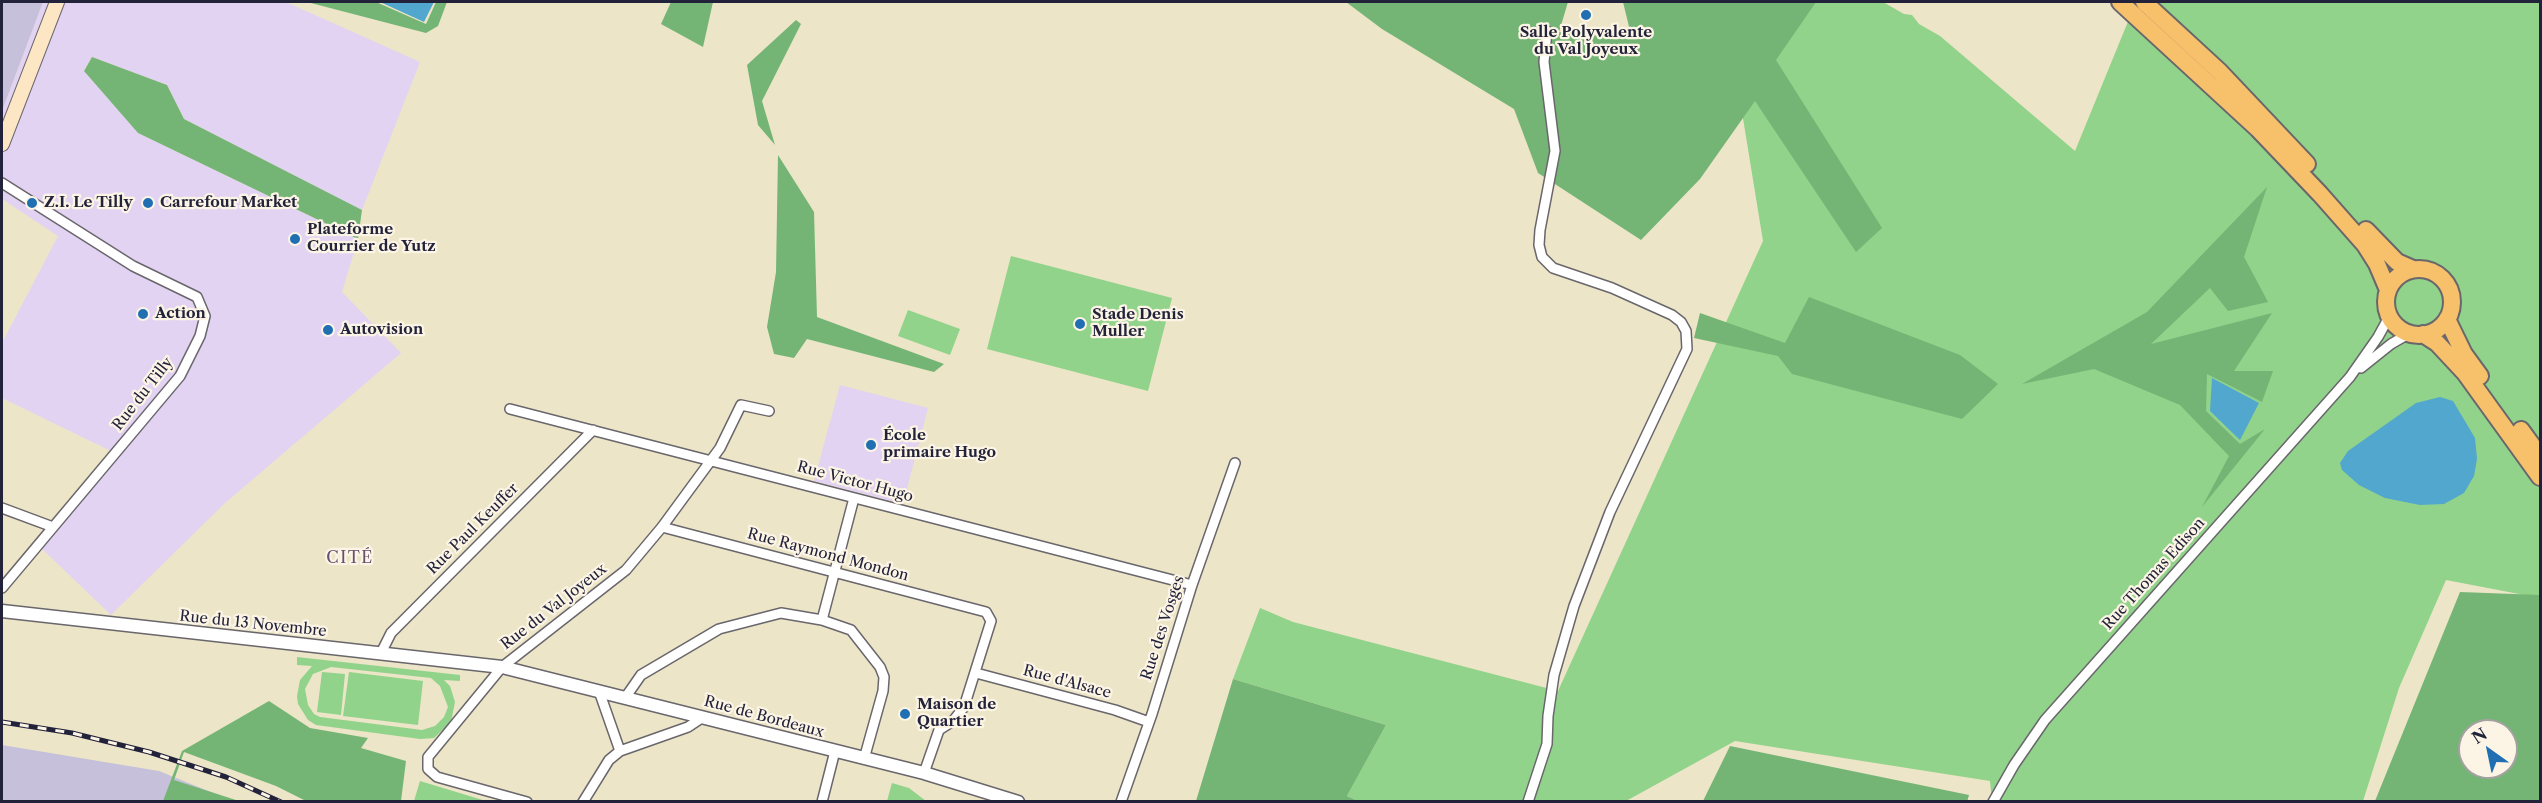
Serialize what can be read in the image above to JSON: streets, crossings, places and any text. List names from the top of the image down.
{
  "streets": {
    "street": [
      "Rue du Tilly",
      "Rue Victor Hugo",
      "Rue Paul Keuffer",
      "Rue Raymond Mondon",
      "Rue Thomas Edison",
      "Rue du Val Joyeux",
      "Rue du 13 Novembre",
      "Rue des Vosges",
      "Rue d'Alsace",
      "Rue de Bordeaux"
    ]
  },
  "crossings": [
    ["Rue Victor Hugo", "Rue Paul Keuffer"],
    ["Rue Victor Hugo", "Rue du Val Joyeux"],
    ["Rue Victor Hugo", "Rue des Vosges"],
    ["Rue Paul Keuffer", "Rue du 13 Novembre"],
    ["Rue Raymond Mondon", "Rue du Val Joyeux"],
    ["Rue Raymond Mondon", "Rue d'Alsace"],
    ["Rue du Val Joyeux", "Rue du 13 Novembre"],
    ["Rue du Val Joyeux", "Rue de Bordeaux"],
    ["Rue du 13 Novembre", "Rue de Bordeaux"],
    ["Rue des Vosges", "Rue d'Alsace"]
  ],
  "districts": ["CITÉ"],
  "places": [
    "Salle Polyvalente du Val Joyeux",
    "Z.I. Le Tilly",
    "Carrefour Market",
    "Plateforme Courrier de Yutz",
    "Action",
    "Stade Denis Muller",
    "Autovision",
    "École primaire Hugo",
    "Maison de Quartier"
  ],
  "north": "top left"
}
